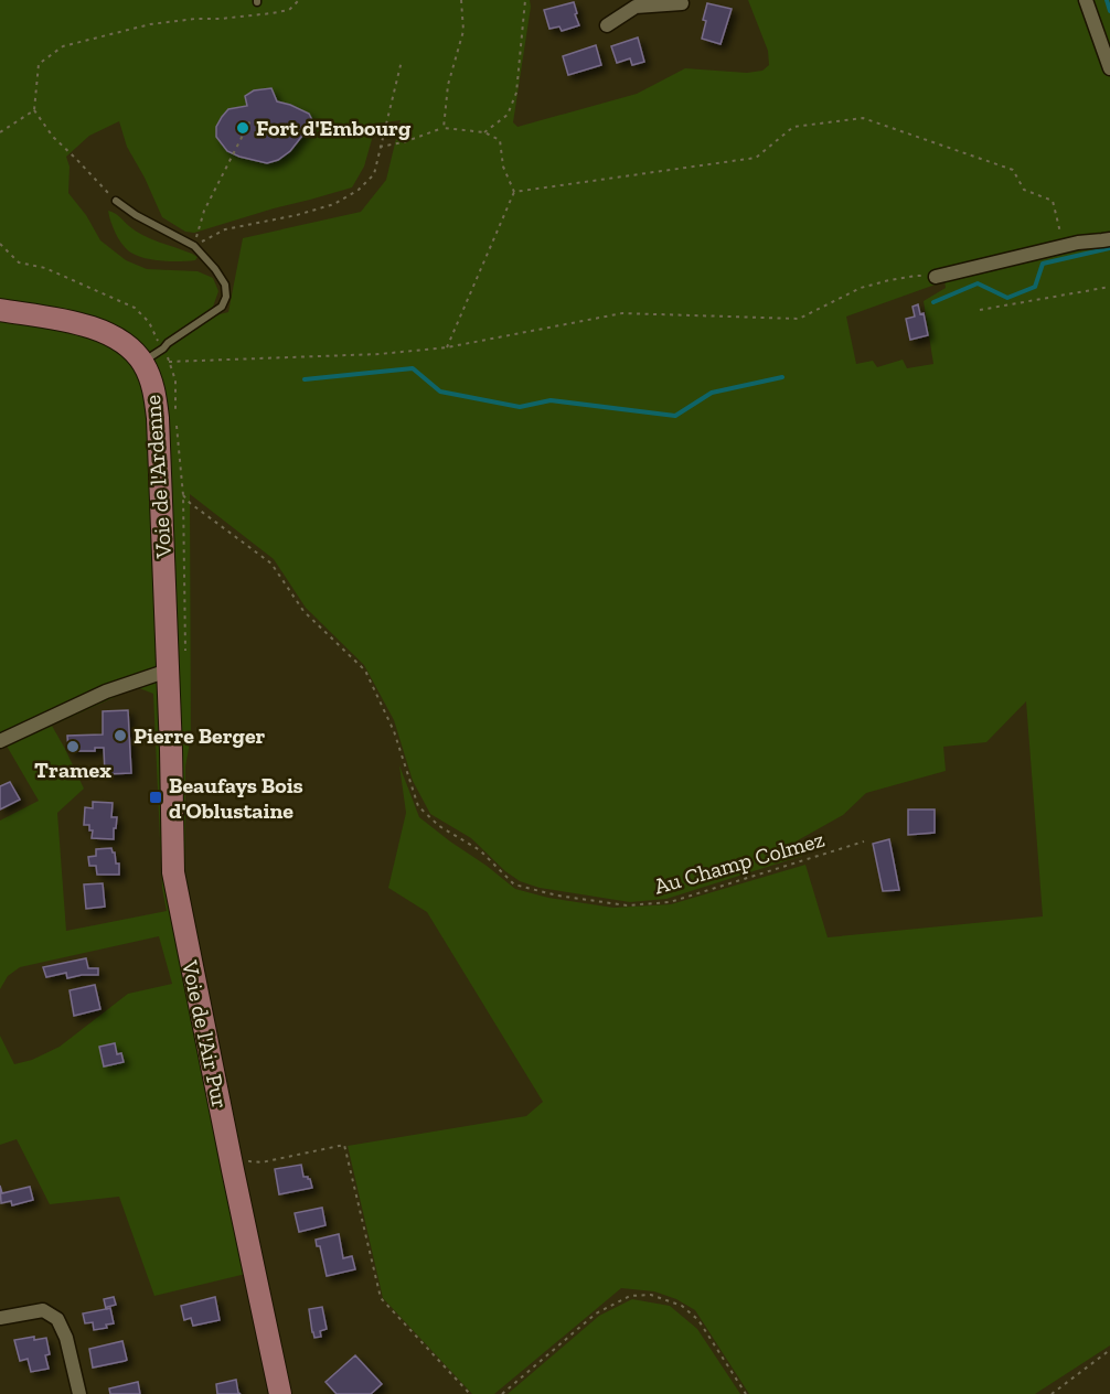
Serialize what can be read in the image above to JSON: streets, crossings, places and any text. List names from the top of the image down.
{
  "streets": {
    "main road": ["Voie de l'Ardenne", "Voie de l'Air Pur"],
    "path": ["Au Champ Colmez"]
  },
  "crossings": [
    ["Voie de l'Ardenne", "Au Champ Colmez"],
    ["Voie de l'Ardenne", "Voie de l'Air Pur"],
    ["Au Champ Colmez", "Voie de l'Air Pur"]
  ],
  "places": {
    "other": ["Fort d'Embourg", "Pierre Berger", "Tramex"],
    "transit": ["Beaufays Bois d'Oblustaine"]
  }
}
